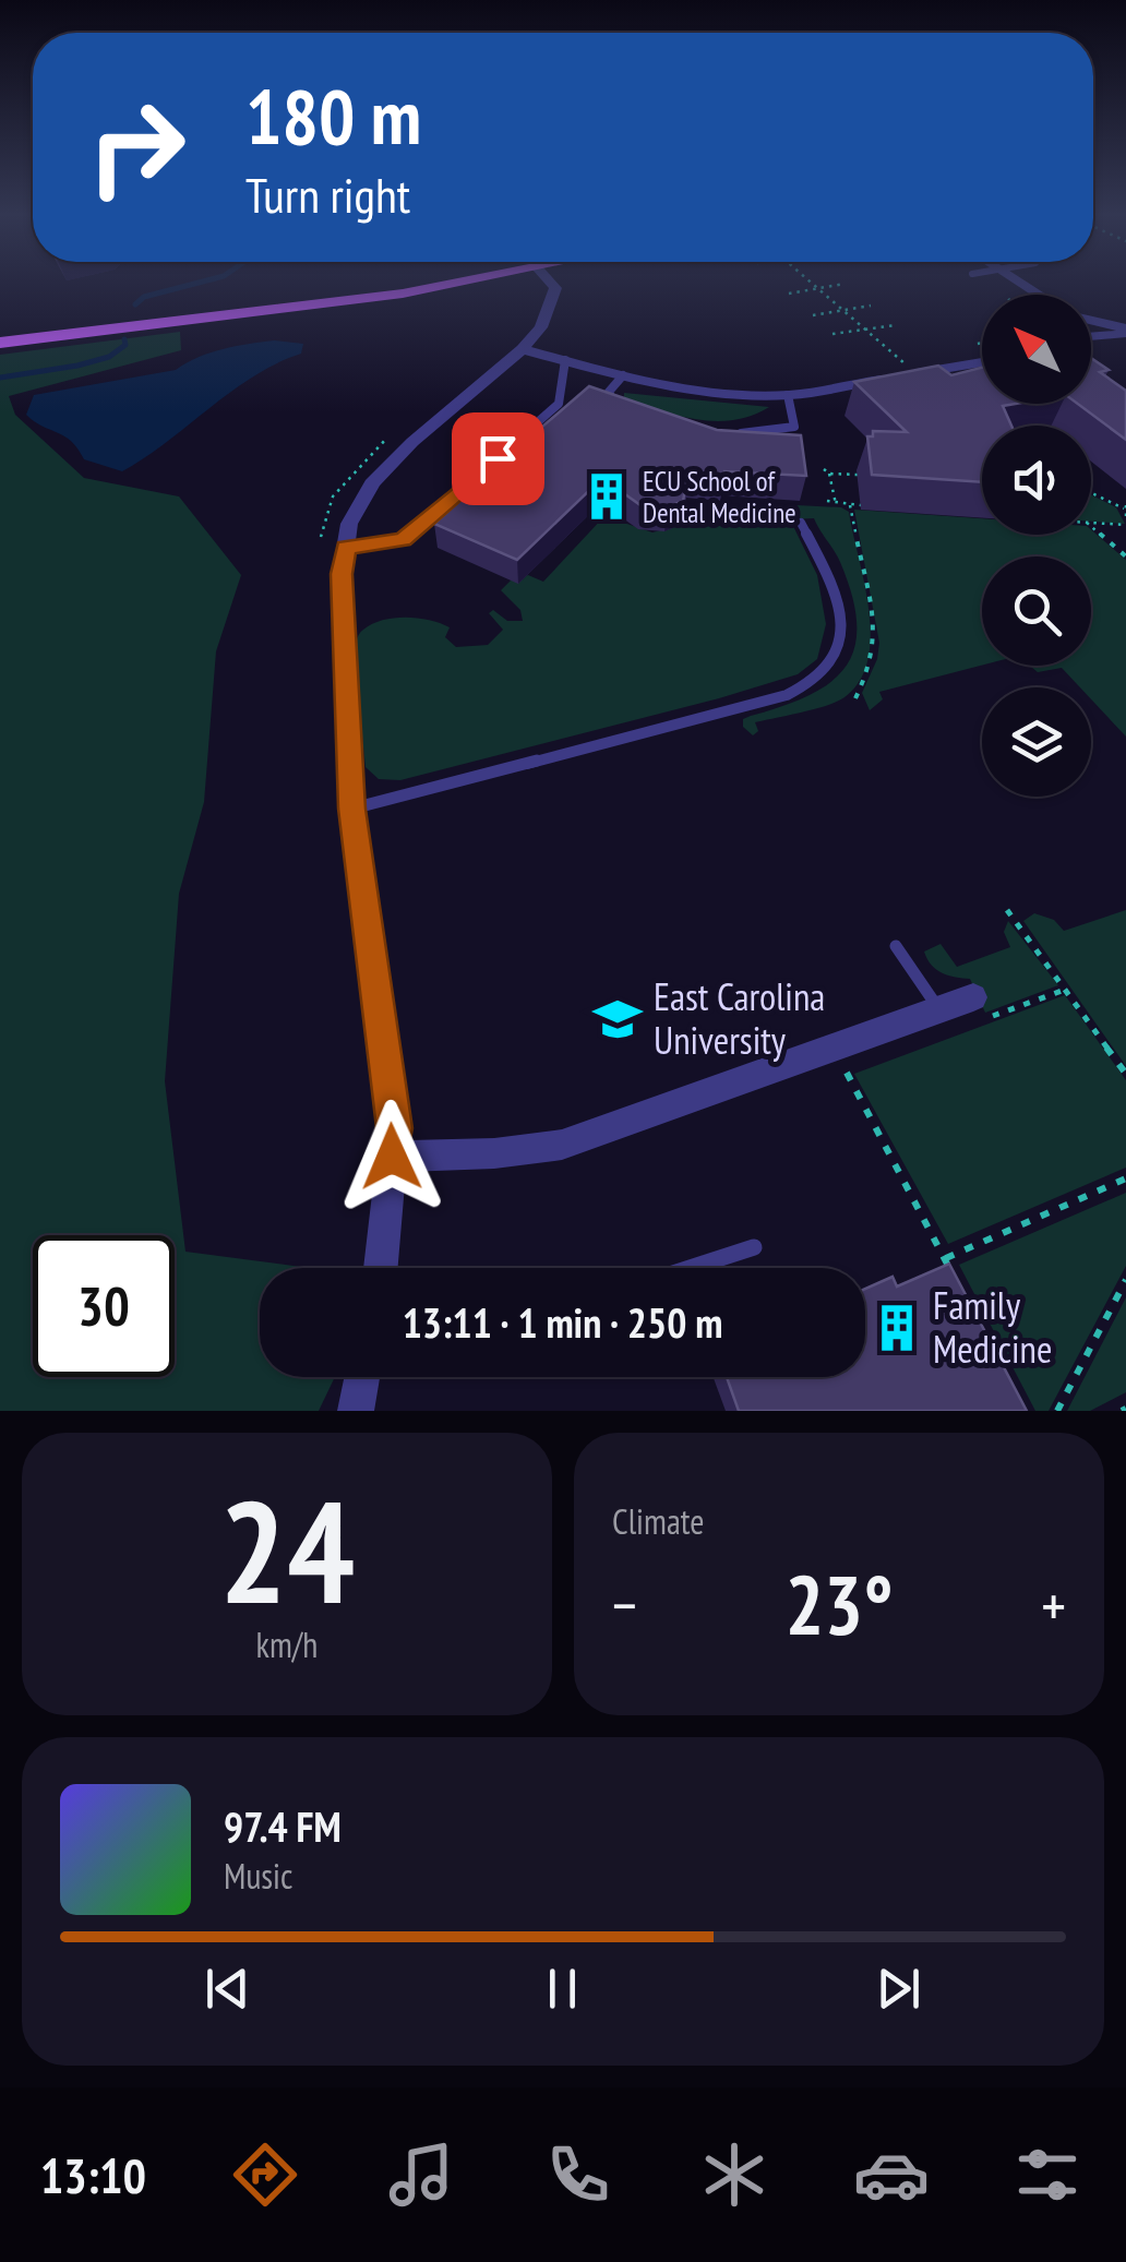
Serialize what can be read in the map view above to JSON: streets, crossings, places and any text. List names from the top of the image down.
{
  "places": {
    "building": ["ECU School of Dental Medicine", "Family Medicine"],
    "school or university": ["East Carolina University"]
  },
  "north": "top left",
  "page": {
    "turn": ["180 m", "Turn right"],
    "limit": "30",
    "trip": "13:11 · 1 min · 250 m",
    "tile": [
      ["24", "km/h"],
      "Climate"
    ],
    "heat": ["−", "23°", "+"],
    "song": ["97.4 FM", "Music"],
    "tabs": "13:10"
  }
}
